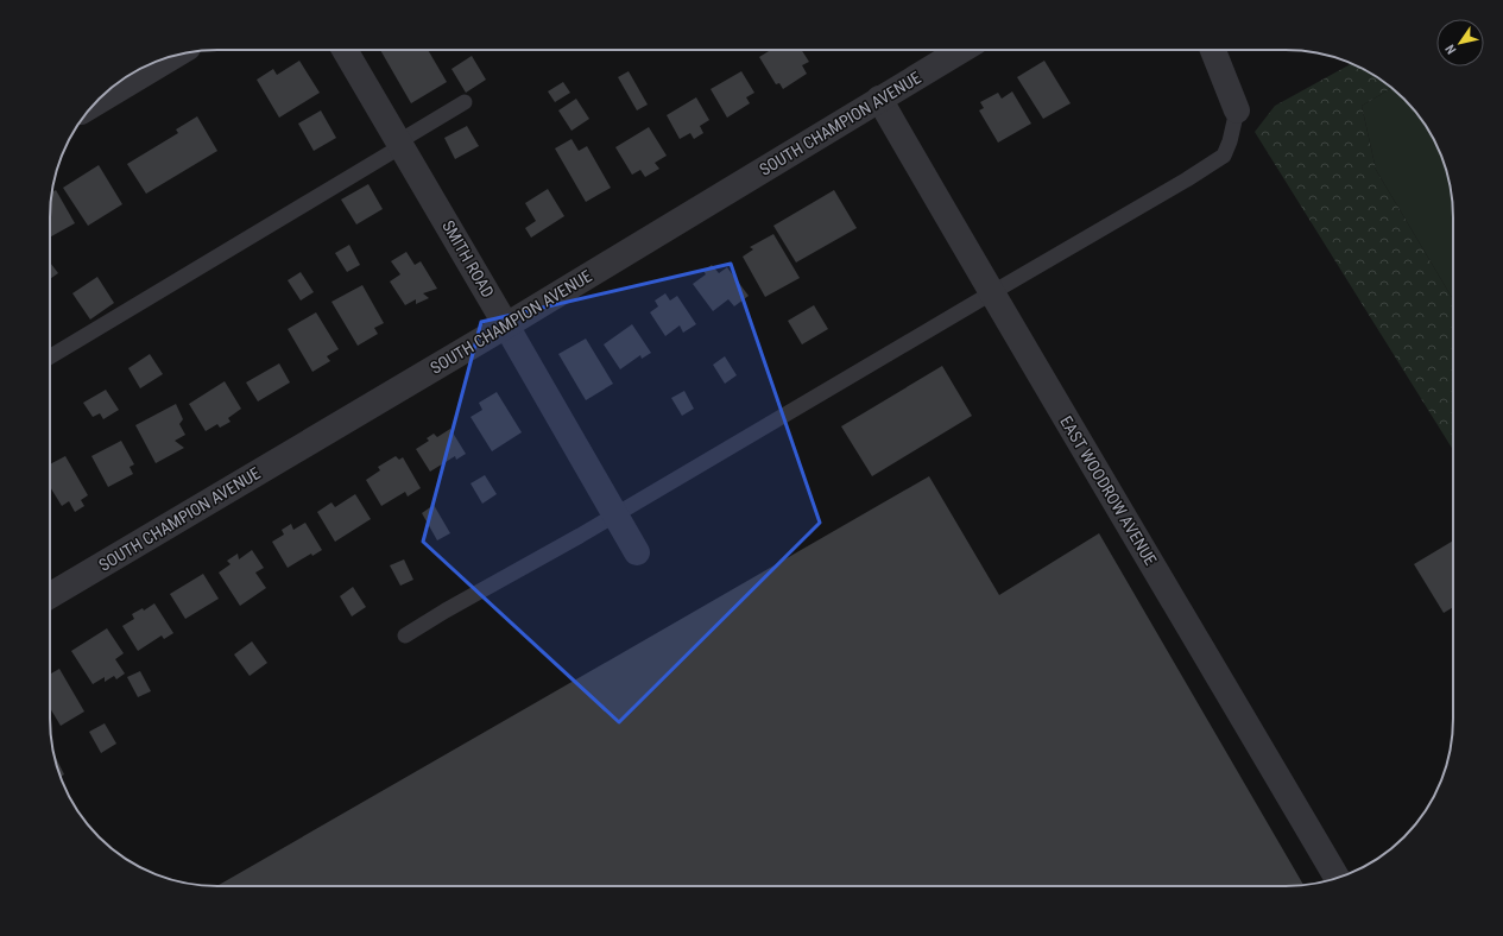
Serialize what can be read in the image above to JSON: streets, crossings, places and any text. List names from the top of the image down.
{
  "streets": {
    "street": ["SOUTH CHAMPION AVENUE", "SMITH ROAD", "EAST WOODROW AVENUE"]
  },
  "crossings": [
    ["SOUTH CHAMPION AVENUE", "SMITH ROAD"],
    ["SOUTH CHAMPION AVENUE", "EAST WOODROW AVENUE"]
  ],
  "north": "bottom left"
}
